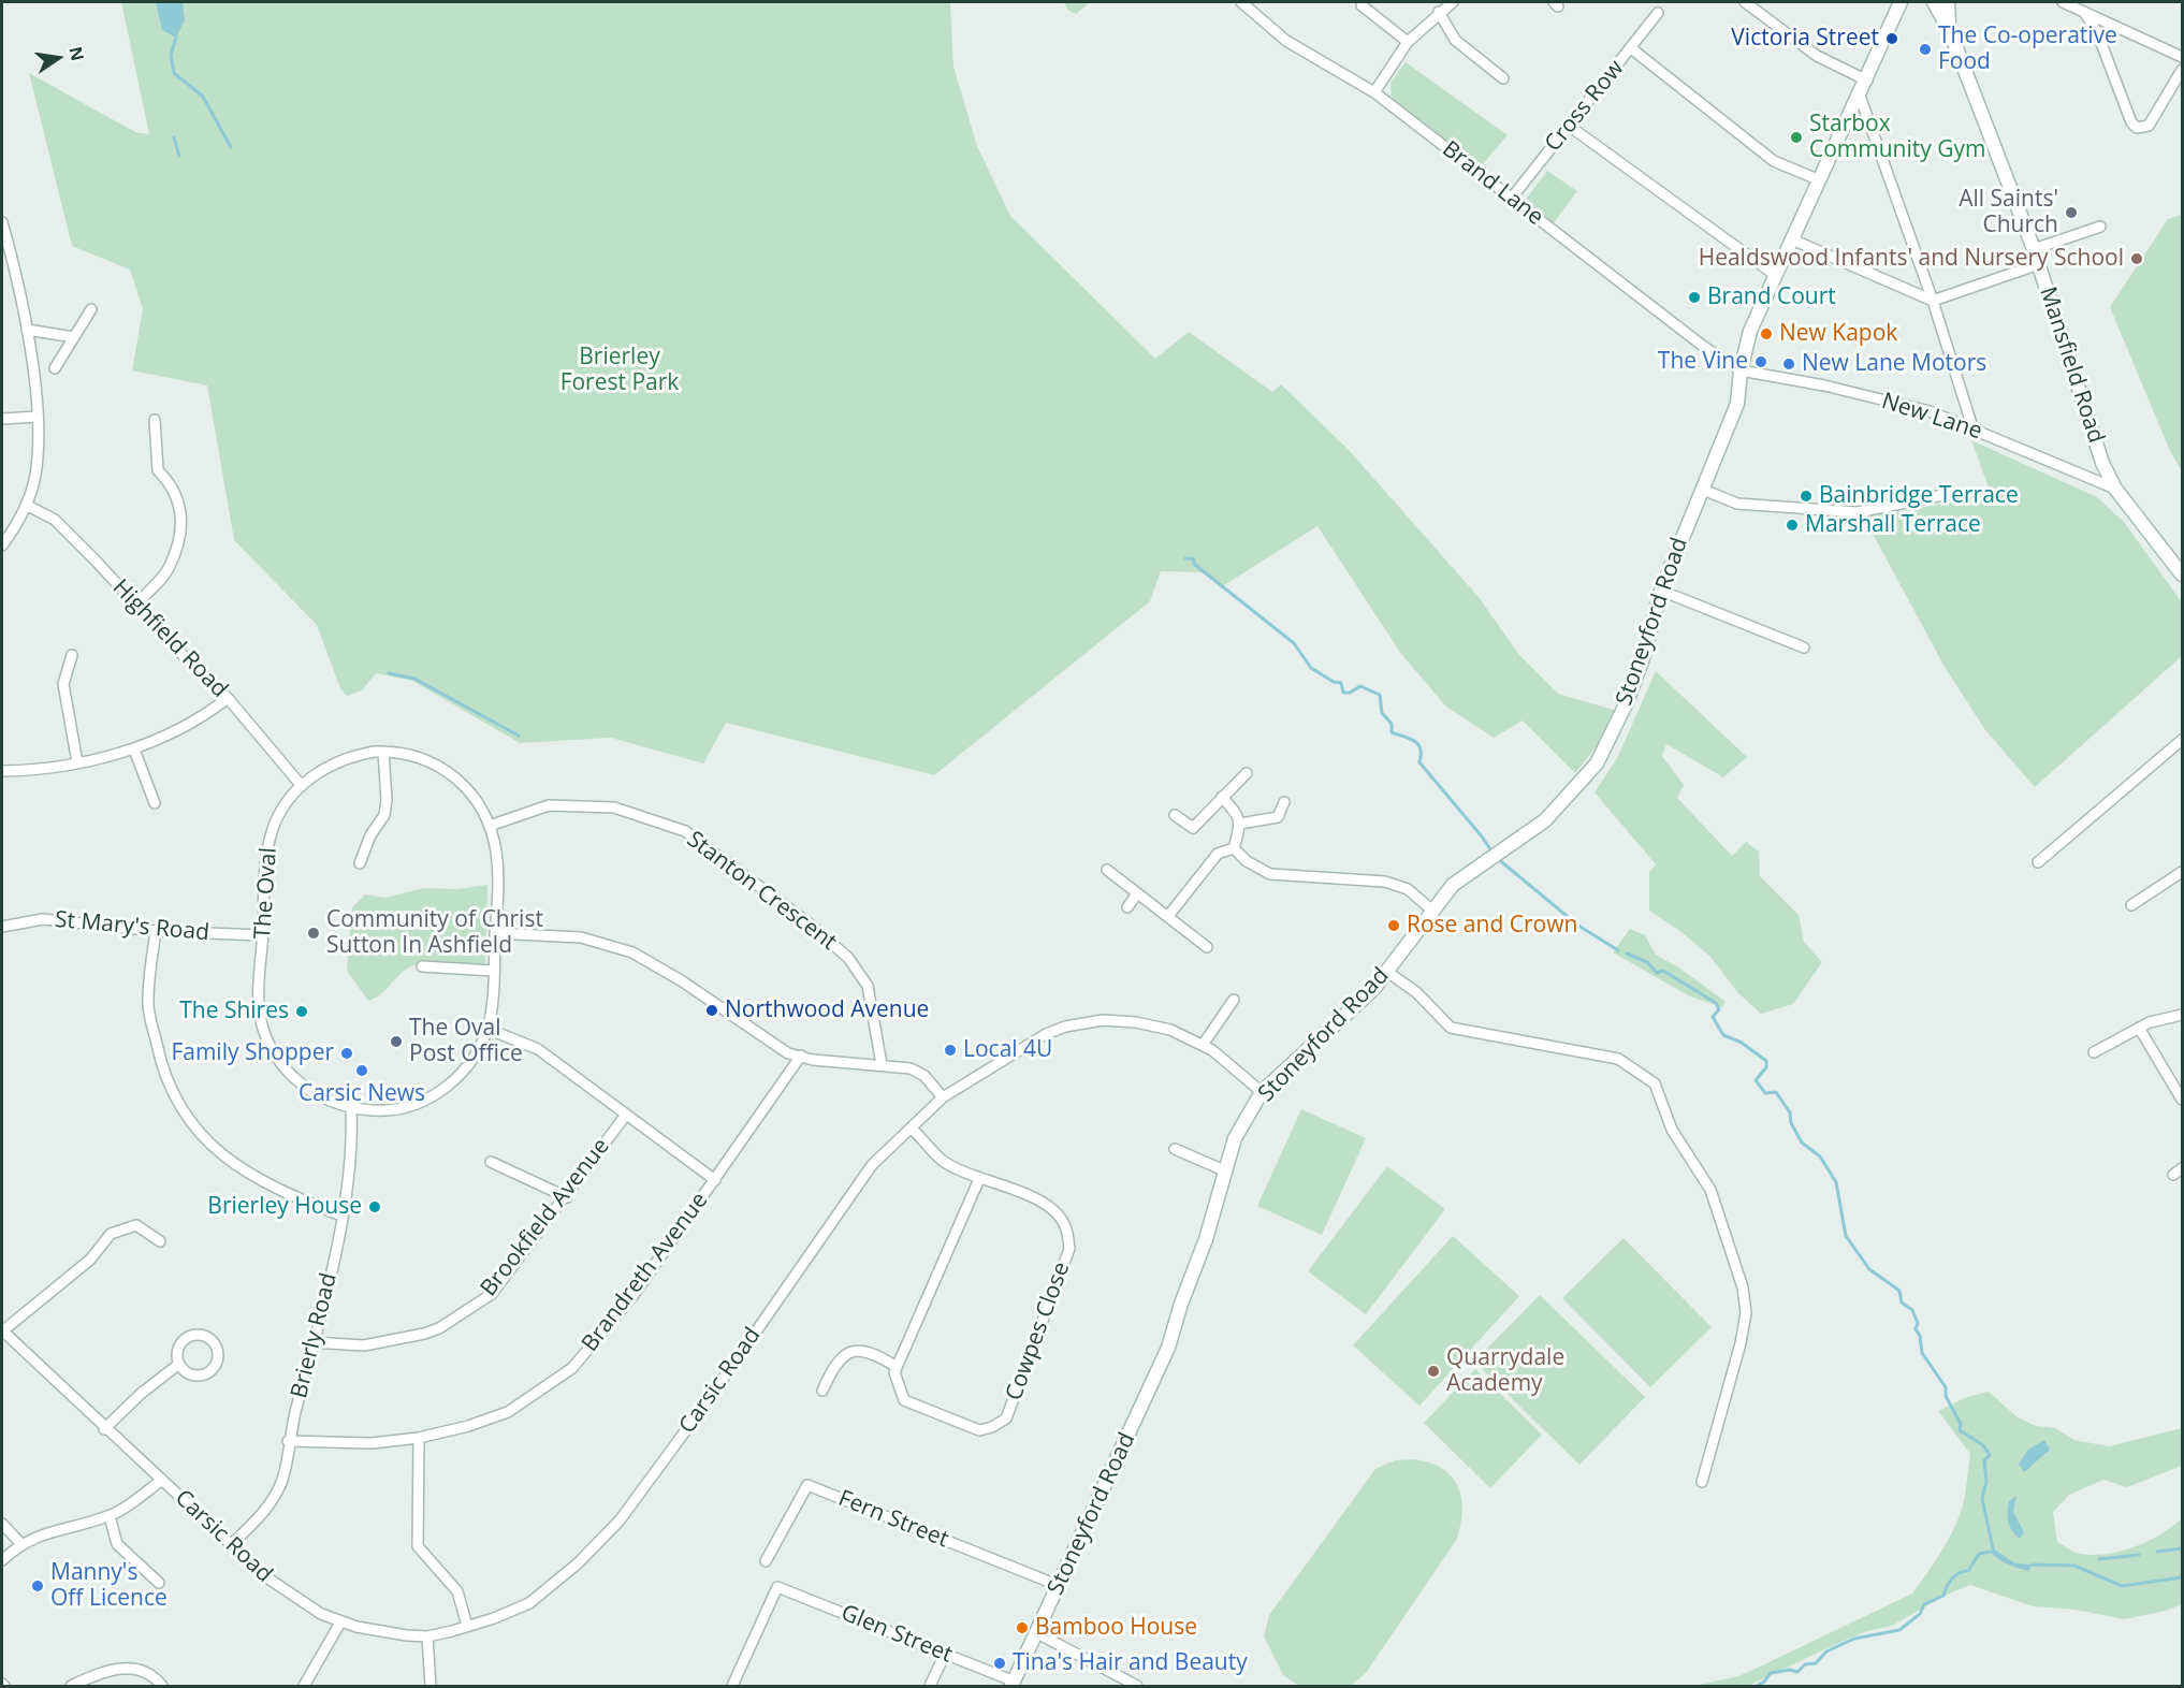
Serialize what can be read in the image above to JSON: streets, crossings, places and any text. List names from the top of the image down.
{
  "streets": {
    "main road": ["Mansfield Road", "Stoneyford Road"],
    "street": [
      "Cross Row",
      "Brand Lane",
      "New Lane",
      "Highfield Road",
      "Stanton Crescent",
      "The Oval",
      "St Mary's Road",
      "Brookfield Avenue",
      "Brandreth Avenue",
      "Cowpes Close",
      "Brierly Road",
      "Carsic Road",
      "Fern Street",
      "Glen Street"
    ]
  },
  "crossings": [
    ["Cross Row", "Brand Lane"],
    ["Brand Lane", "New Lane"],
    ["Brand Lane", "Stoneyford Road"],
    ["Mansfield Road", "New Lane"],
    ["New Lane", "Stoneyford Road"],
    ["Stoneyford Road", "Carsic Road"],
    ["Stoneyford Road", "Fern Street"],
    ["Stoneyford Road", "Glen Street"],
    ["Highfield Road", "The Oval"],
    ["Stanton Crescent", "The Oval"],
    ["The Oval", "St Mary's Road"],
    ["The Oval", "Brierly Road"],
    ["Brookfield Avenue", "Brierly Road"],
    ["Brandreth Avenue", "Brierly Road"],
    ["Cowpes Close", "Carsic Road"],
    ["Brierly Road", "Carsic Road"]
  ],
  "parks": ["Brierley Forest Park"],
  "places": [
    "Victoria Street",
    "The Co-operative Food",
    "Starbox Community Gym",
    "All Saints' Church",
    "Healdswood Infants' and Nursery School",
    "Brand Court",
    "New Kapok",
    "The Vine",
    "New Lane Motors",
    "Bainbridge Terrace",
    "Marshall Terrace",
    "Rose and Crown",
    "Community of Christ Sutton In Ashfield",
    "Northwood Avenue",
    "The Shires",
    "The Oval Post Office",
    "Local 4U",
    "Family Shopper",
    "Carsic News",
    "Brierley House",
    "Quarrydale Academy",
    "Manny's Off Licence",
    "Bamboo House",
    "Tina's Hair and Beauty"
  ],
  "north": "right"
}
